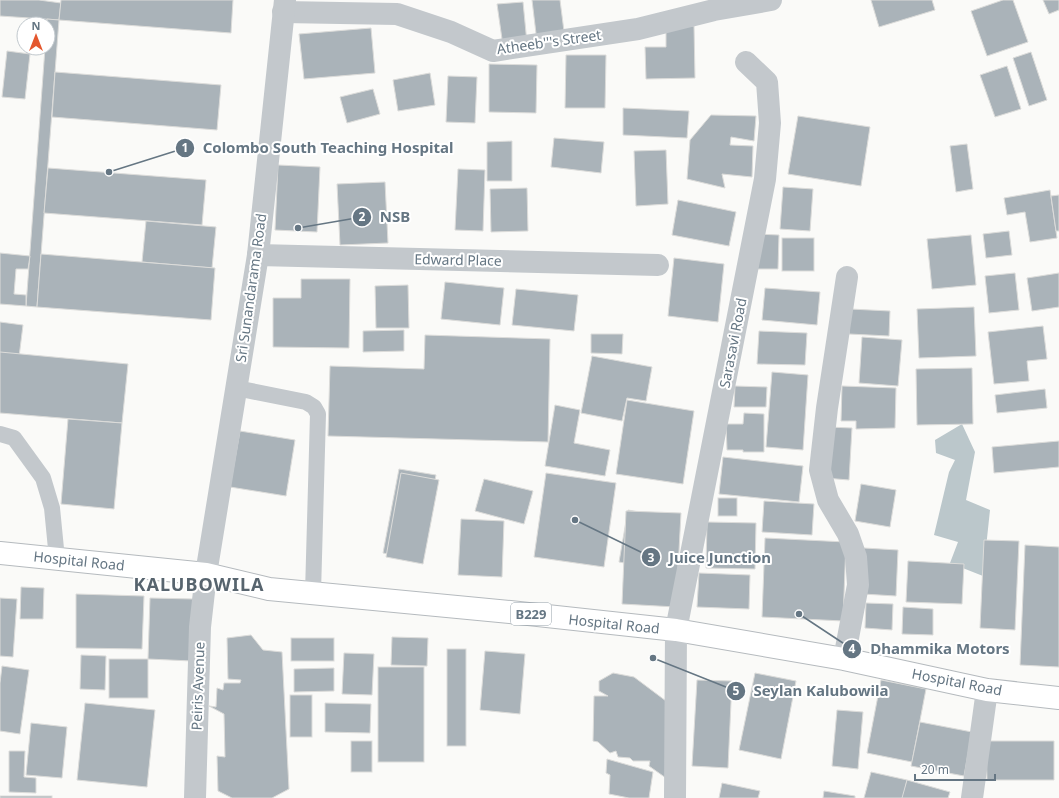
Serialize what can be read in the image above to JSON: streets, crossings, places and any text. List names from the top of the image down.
{
  "streets": {
    "main road": ["Hospital Road", "B229"],
    "street": [
      "Atheeb'''s Street",
      "Edward Place",
      "Sri Sunandarama Road",
      "Sarasavi Road",
      "Peiris Avenue"
    ]
  },
  "crossings": [
    ["Atheeb'''s Street", "Sri Sunandarama Road"],
    ["Edward Place", "Sri Sunandarama Road"],
    ["Sri Sunandarama Road", "Hospital Road"],
    ["Sri Sunandarama Road", "Peiris Avenue"],
    ["Sarasavi Road", "Hospital Road"],
    ["Hospital Road", "Peiris Avenue"]
  ],
  "districts": ["KALUBOWILA"],
  "places": [
    "Colombo South Teaching Hospital",
    "NSB",
    "Juice Junction",
    "Dhammika Motors",
    "Seylan Kalubowila"
  ],
  "scale_bar": "20 m",
  "north": "top"
}
